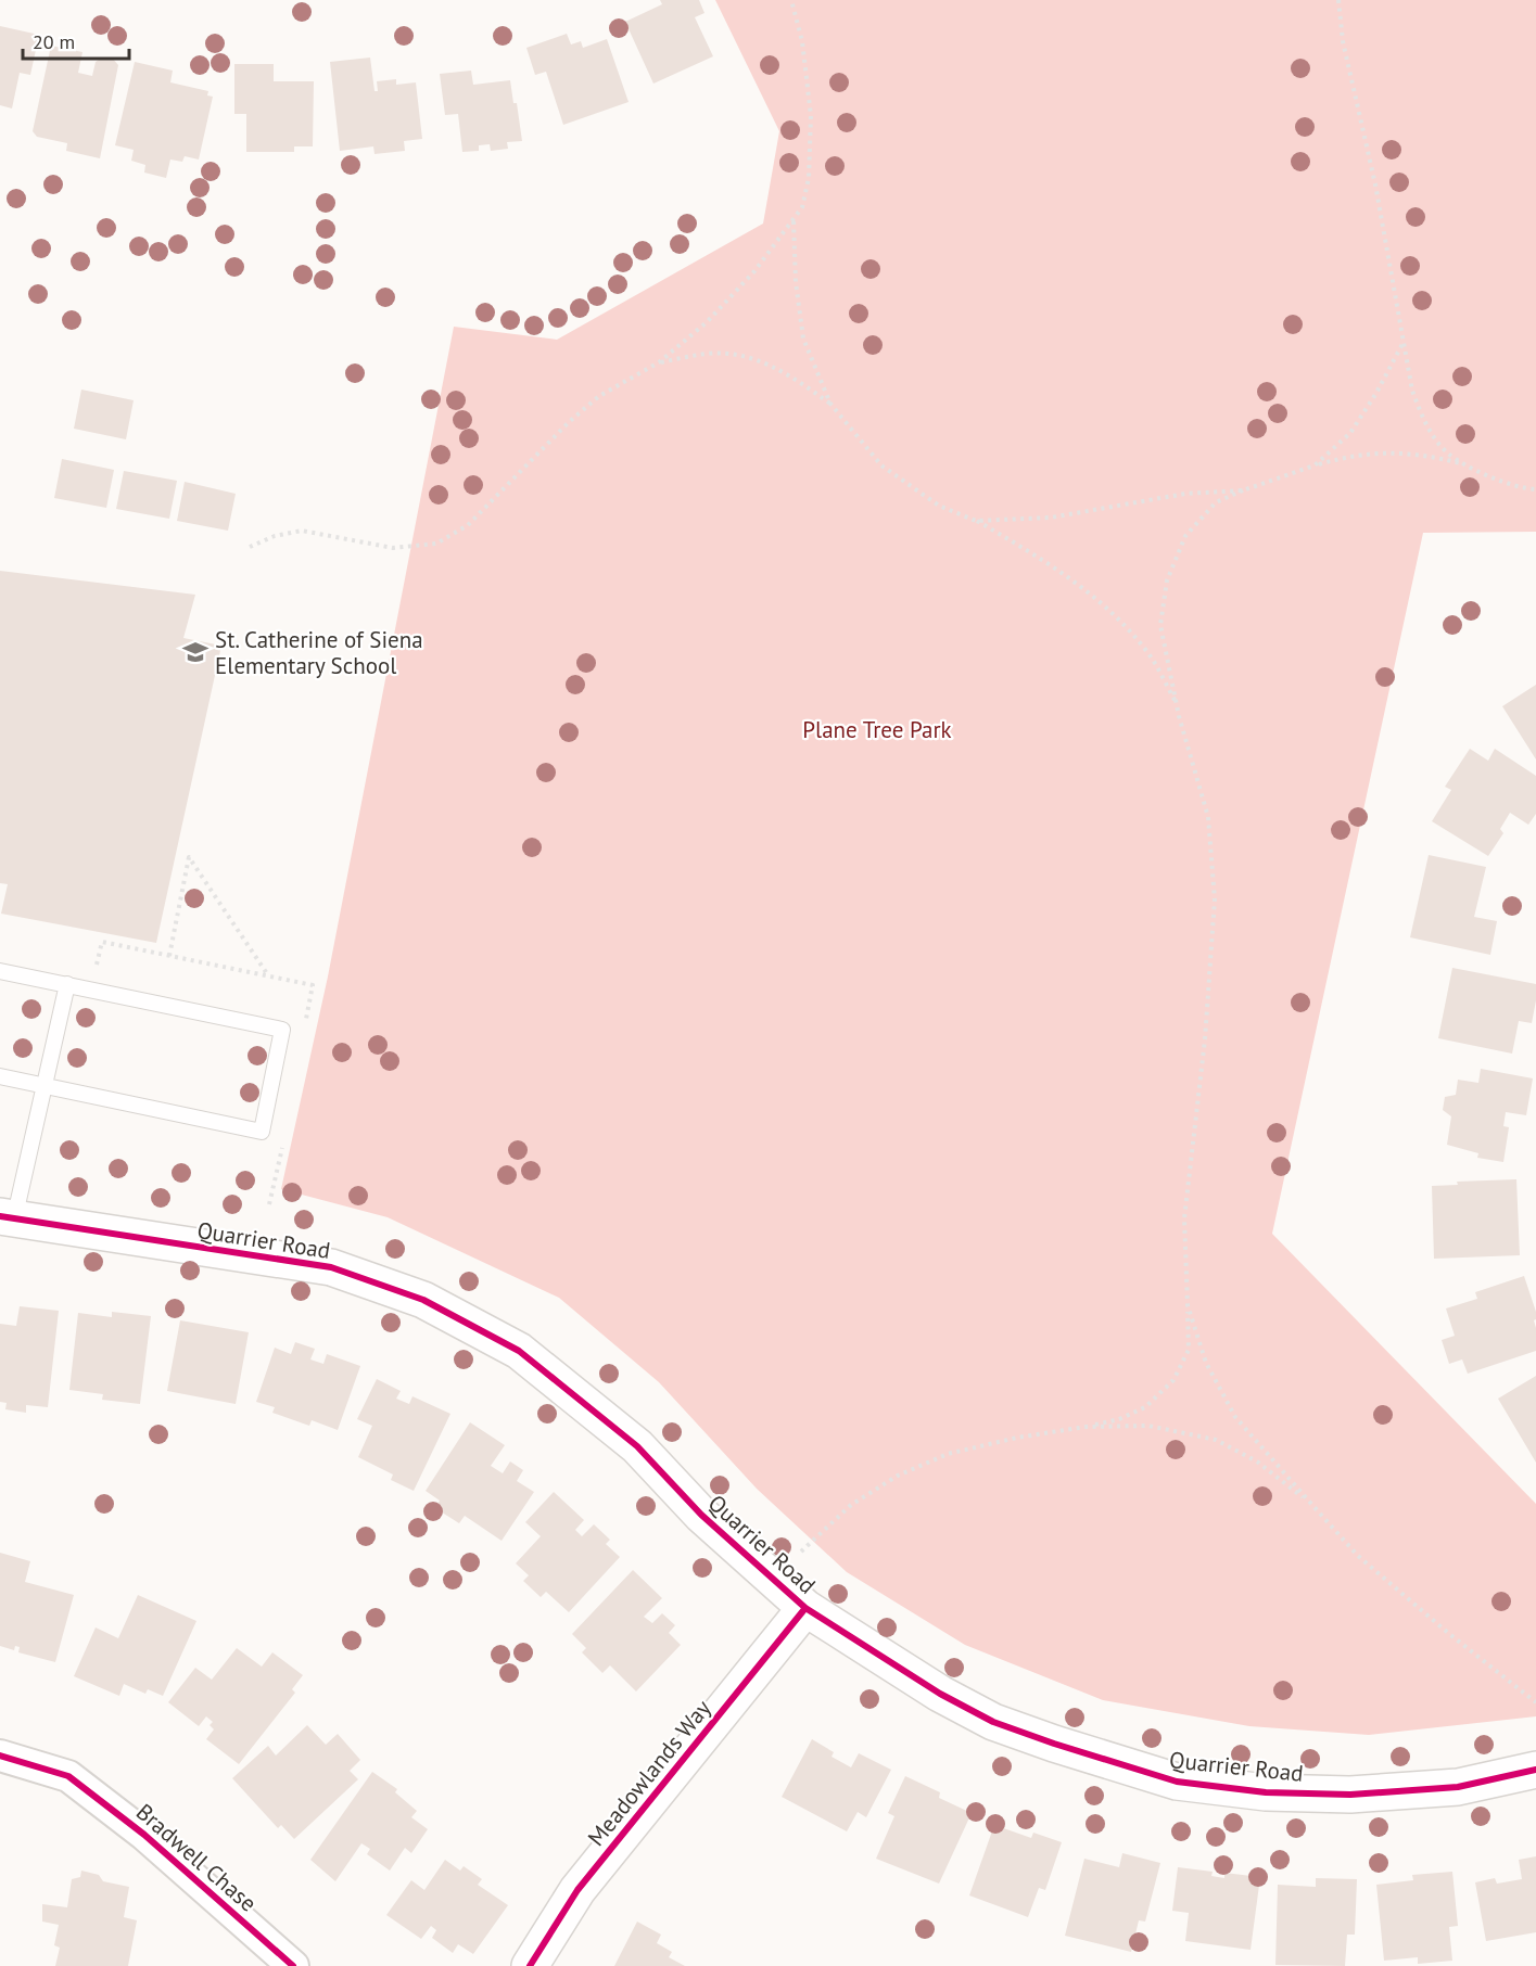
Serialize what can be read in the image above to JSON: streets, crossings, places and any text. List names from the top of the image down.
{
  "streets": {
    "street": ["Quarrier Road", "Meadowlands Way", "Bradwell Chase"]
  },
  "crossings": [
    ["Quarrier Road", "Meadowlands Way"]
  ],
  "parks": ["Plane Tree Park"],
  "places": {
    "school or university": ["St. Catherine of Siena Elementary School"]
  },
  "scale_bar": "20 m"
}
